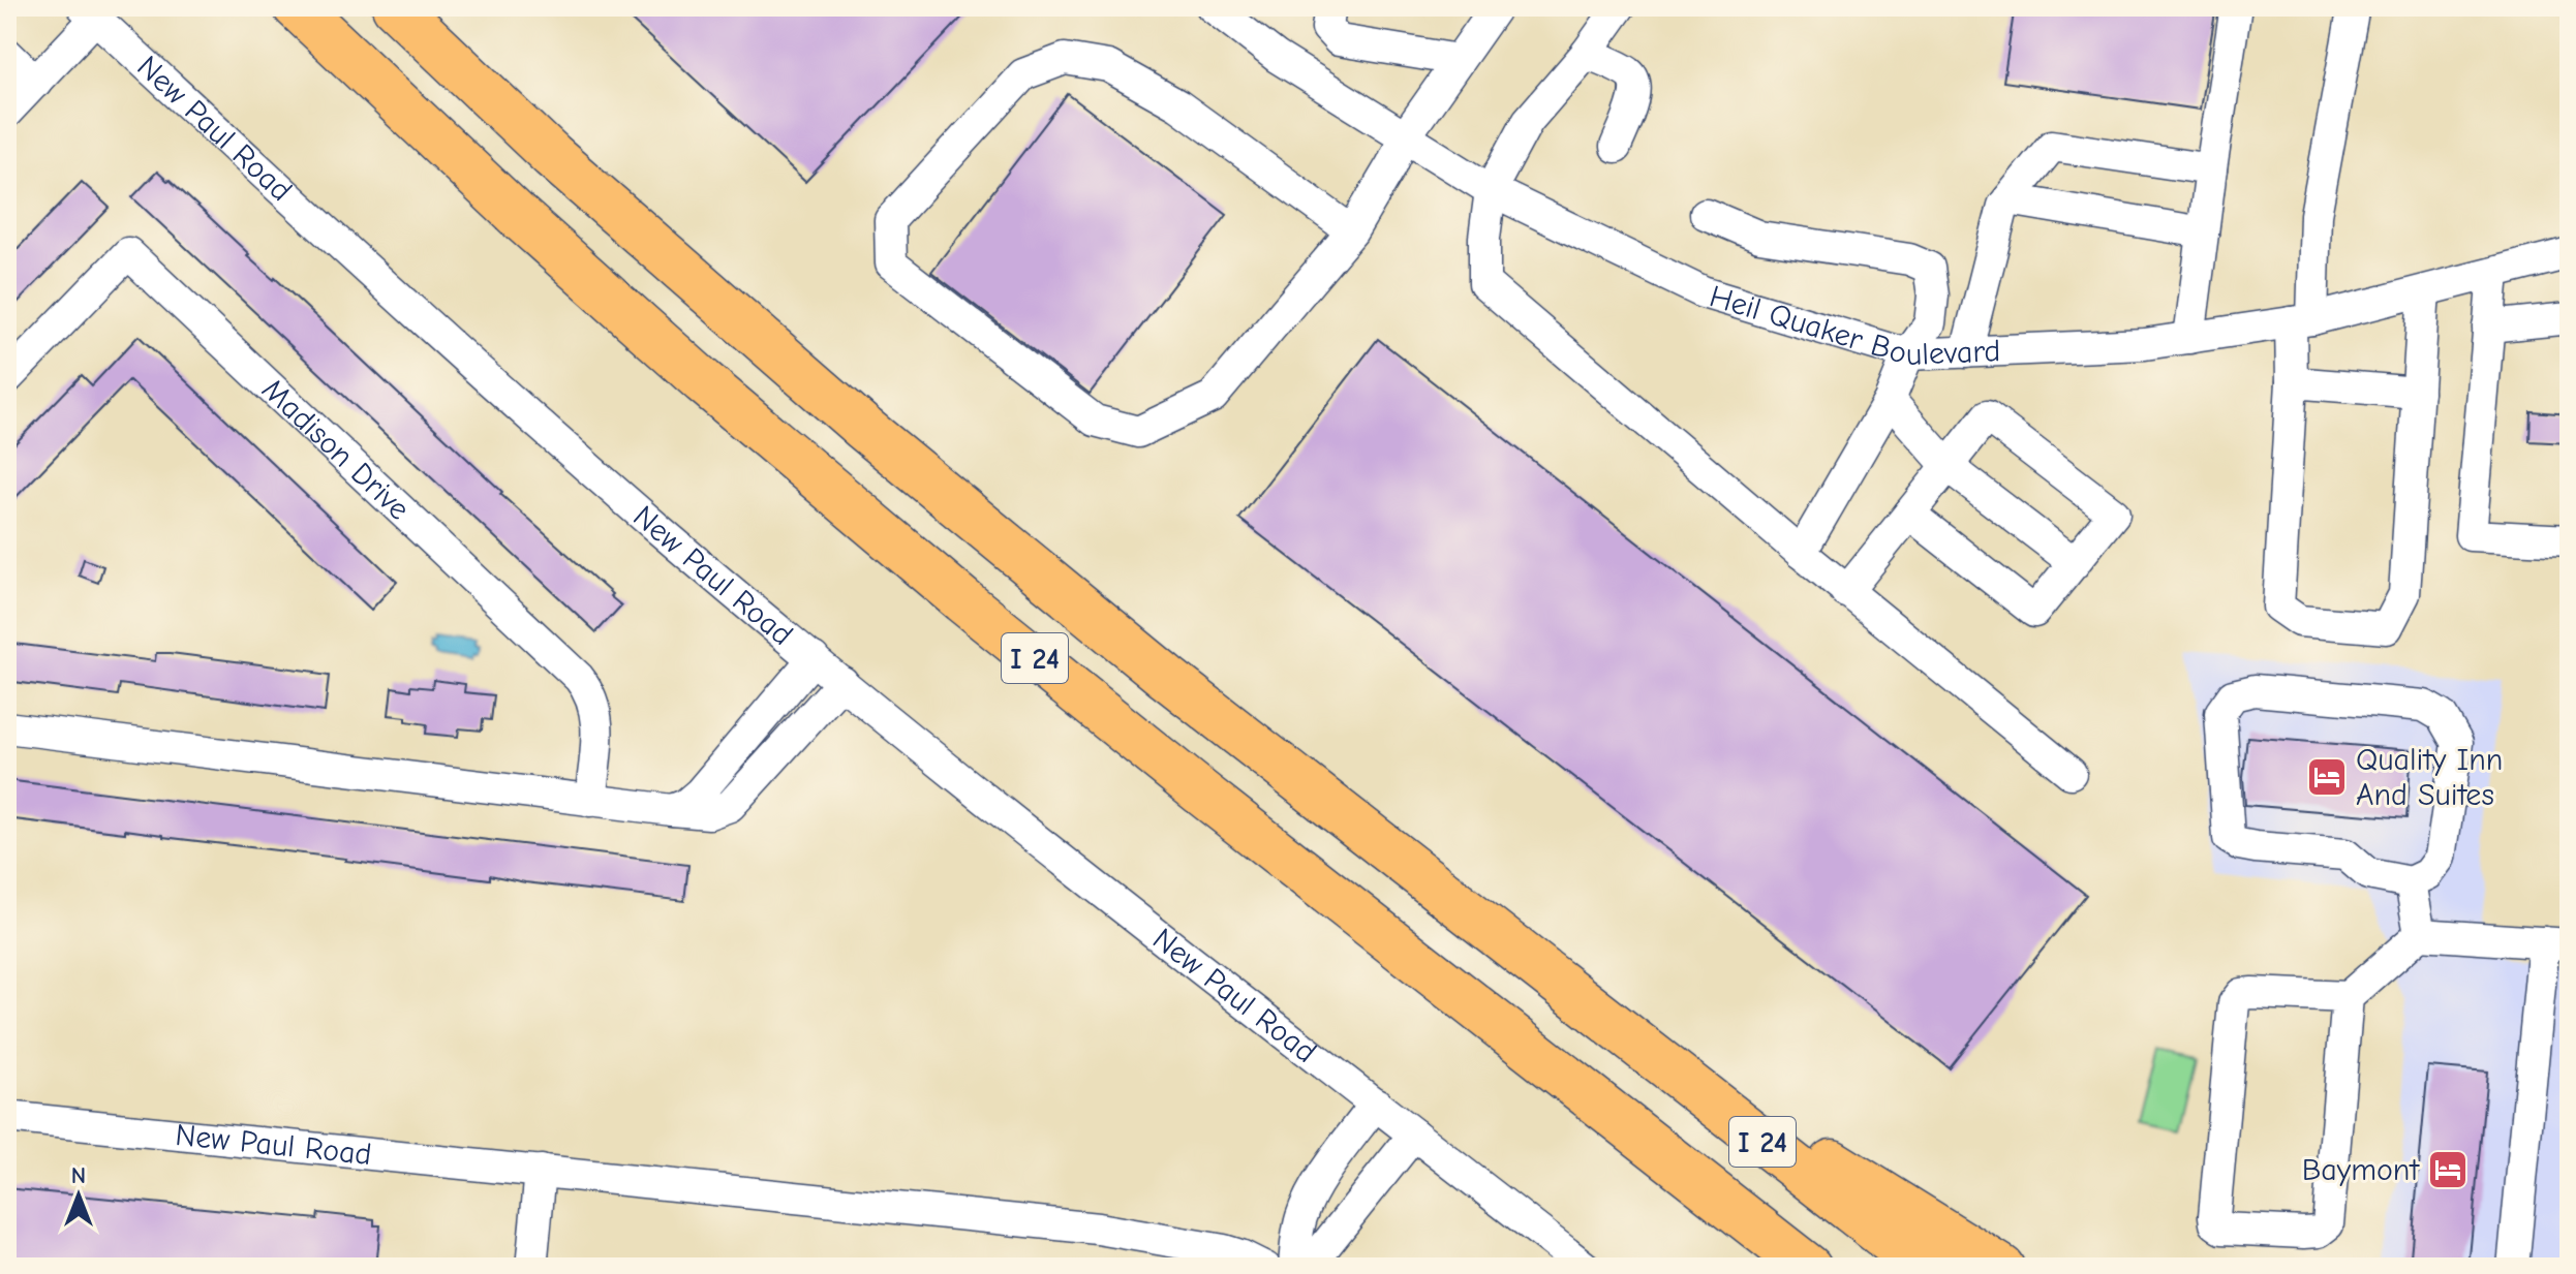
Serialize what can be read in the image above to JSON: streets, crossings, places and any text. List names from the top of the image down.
{
  "streets": {
    "highway": ["I 24"],
    "street": ["New Paul Road", "Heil Quaker Boulevard", "Madison Drive"]
  },
  "places": {
    "hotel": ["Quality Inn And Suites", "Baymont"]
  },
  "north": "top"
}
